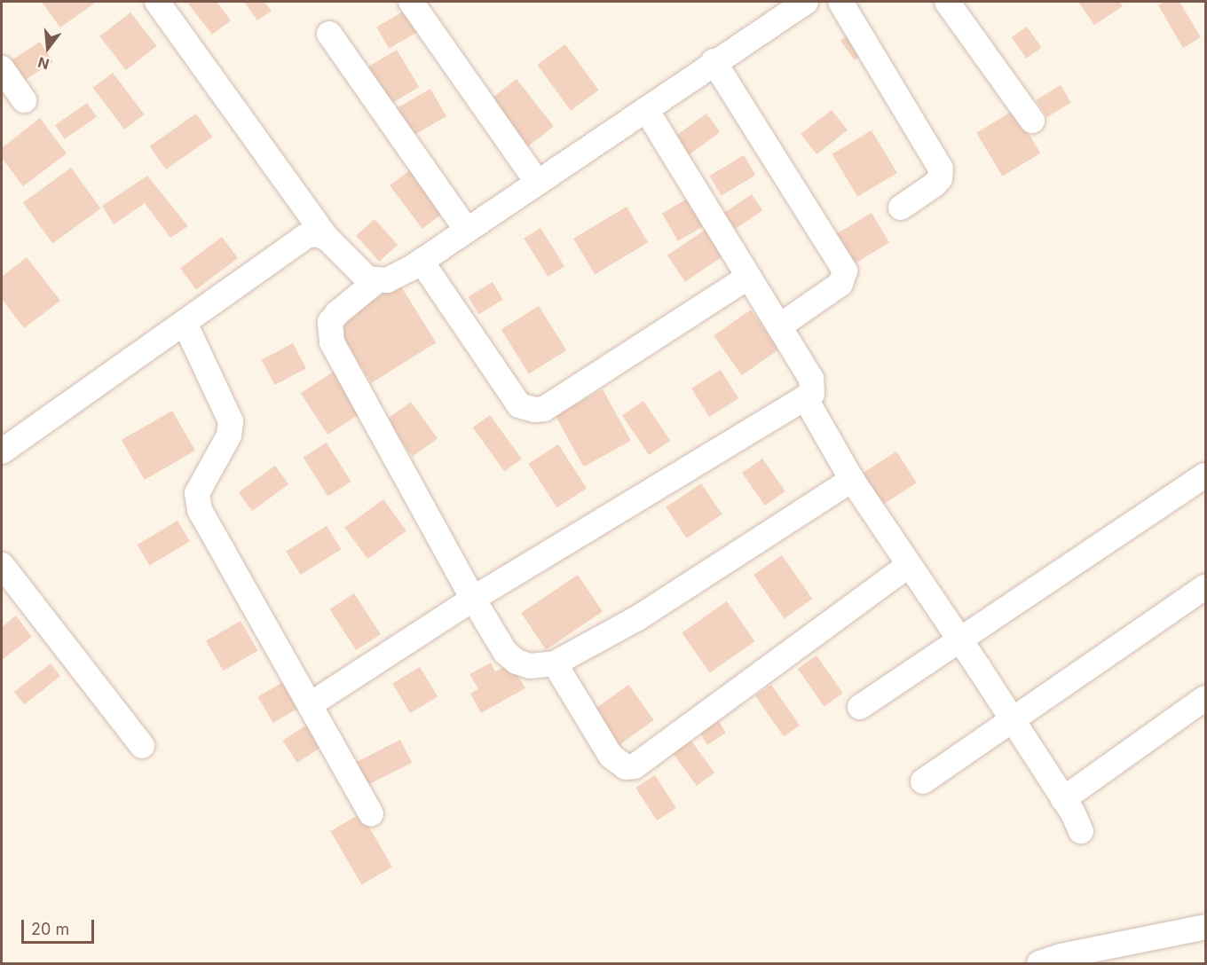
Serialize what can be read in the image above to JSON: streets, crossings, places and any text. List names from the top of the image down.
{
  "scale_bar": "20 m",
  "north": "bottom"
}
